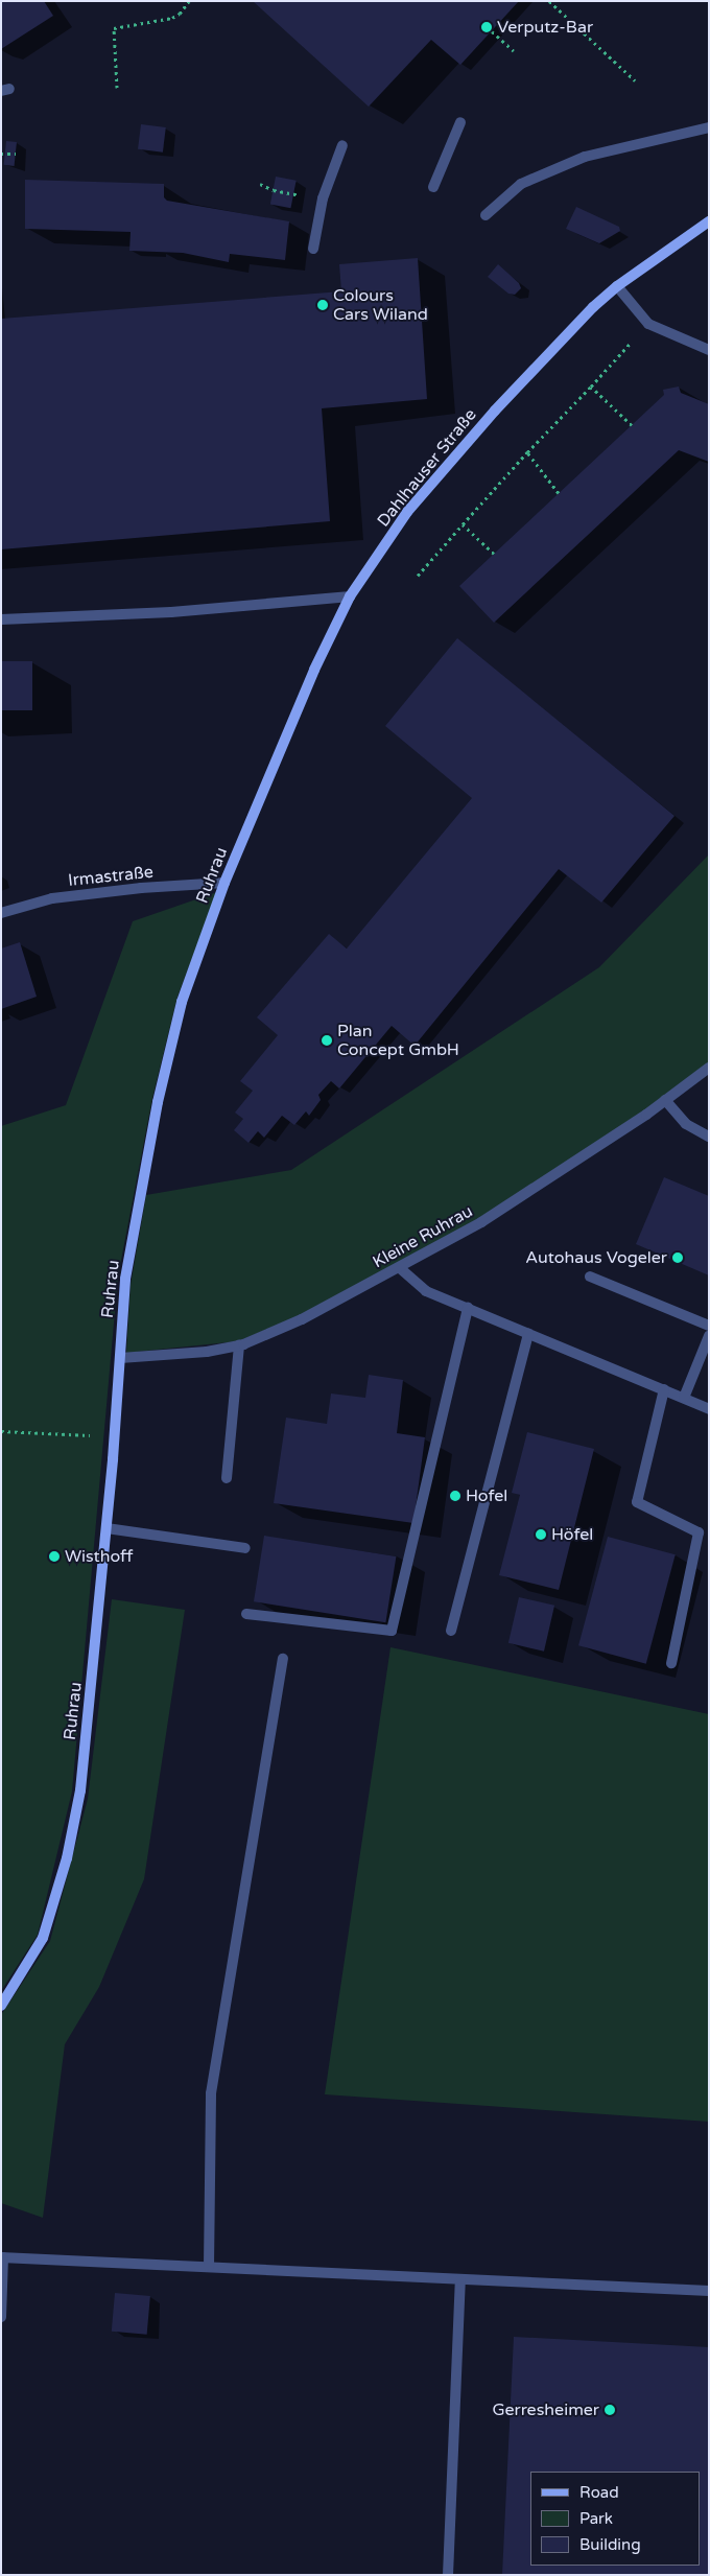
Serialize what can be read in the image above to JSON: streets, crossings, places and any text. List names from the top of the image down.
{
  "streets": {
    "street": [
      "Dahlhauser Straße",
      "Ruhrau",
      "Irmastraße",
      "Kleine Ruhrau"
    ]
  },
  "crossings": [
    ["Dahlhauser Straße", "Ruhrau"],
    ["Ruhrau", "Irmastraße"],
    ["Ruhrau", "Kleine Ruhrau"]
  ],
  "places": [
    "Verputz-Bar",
    "Colours Cars Wiland",
    "Plan Concept GmbH",
    "Autohaus Vogeler",
    "Hofel",
    "Höfel",
    "Wisthoff",
    "Gerresheimer"
  ],
  "legend": ["Road", "Park", "Building"]
}
